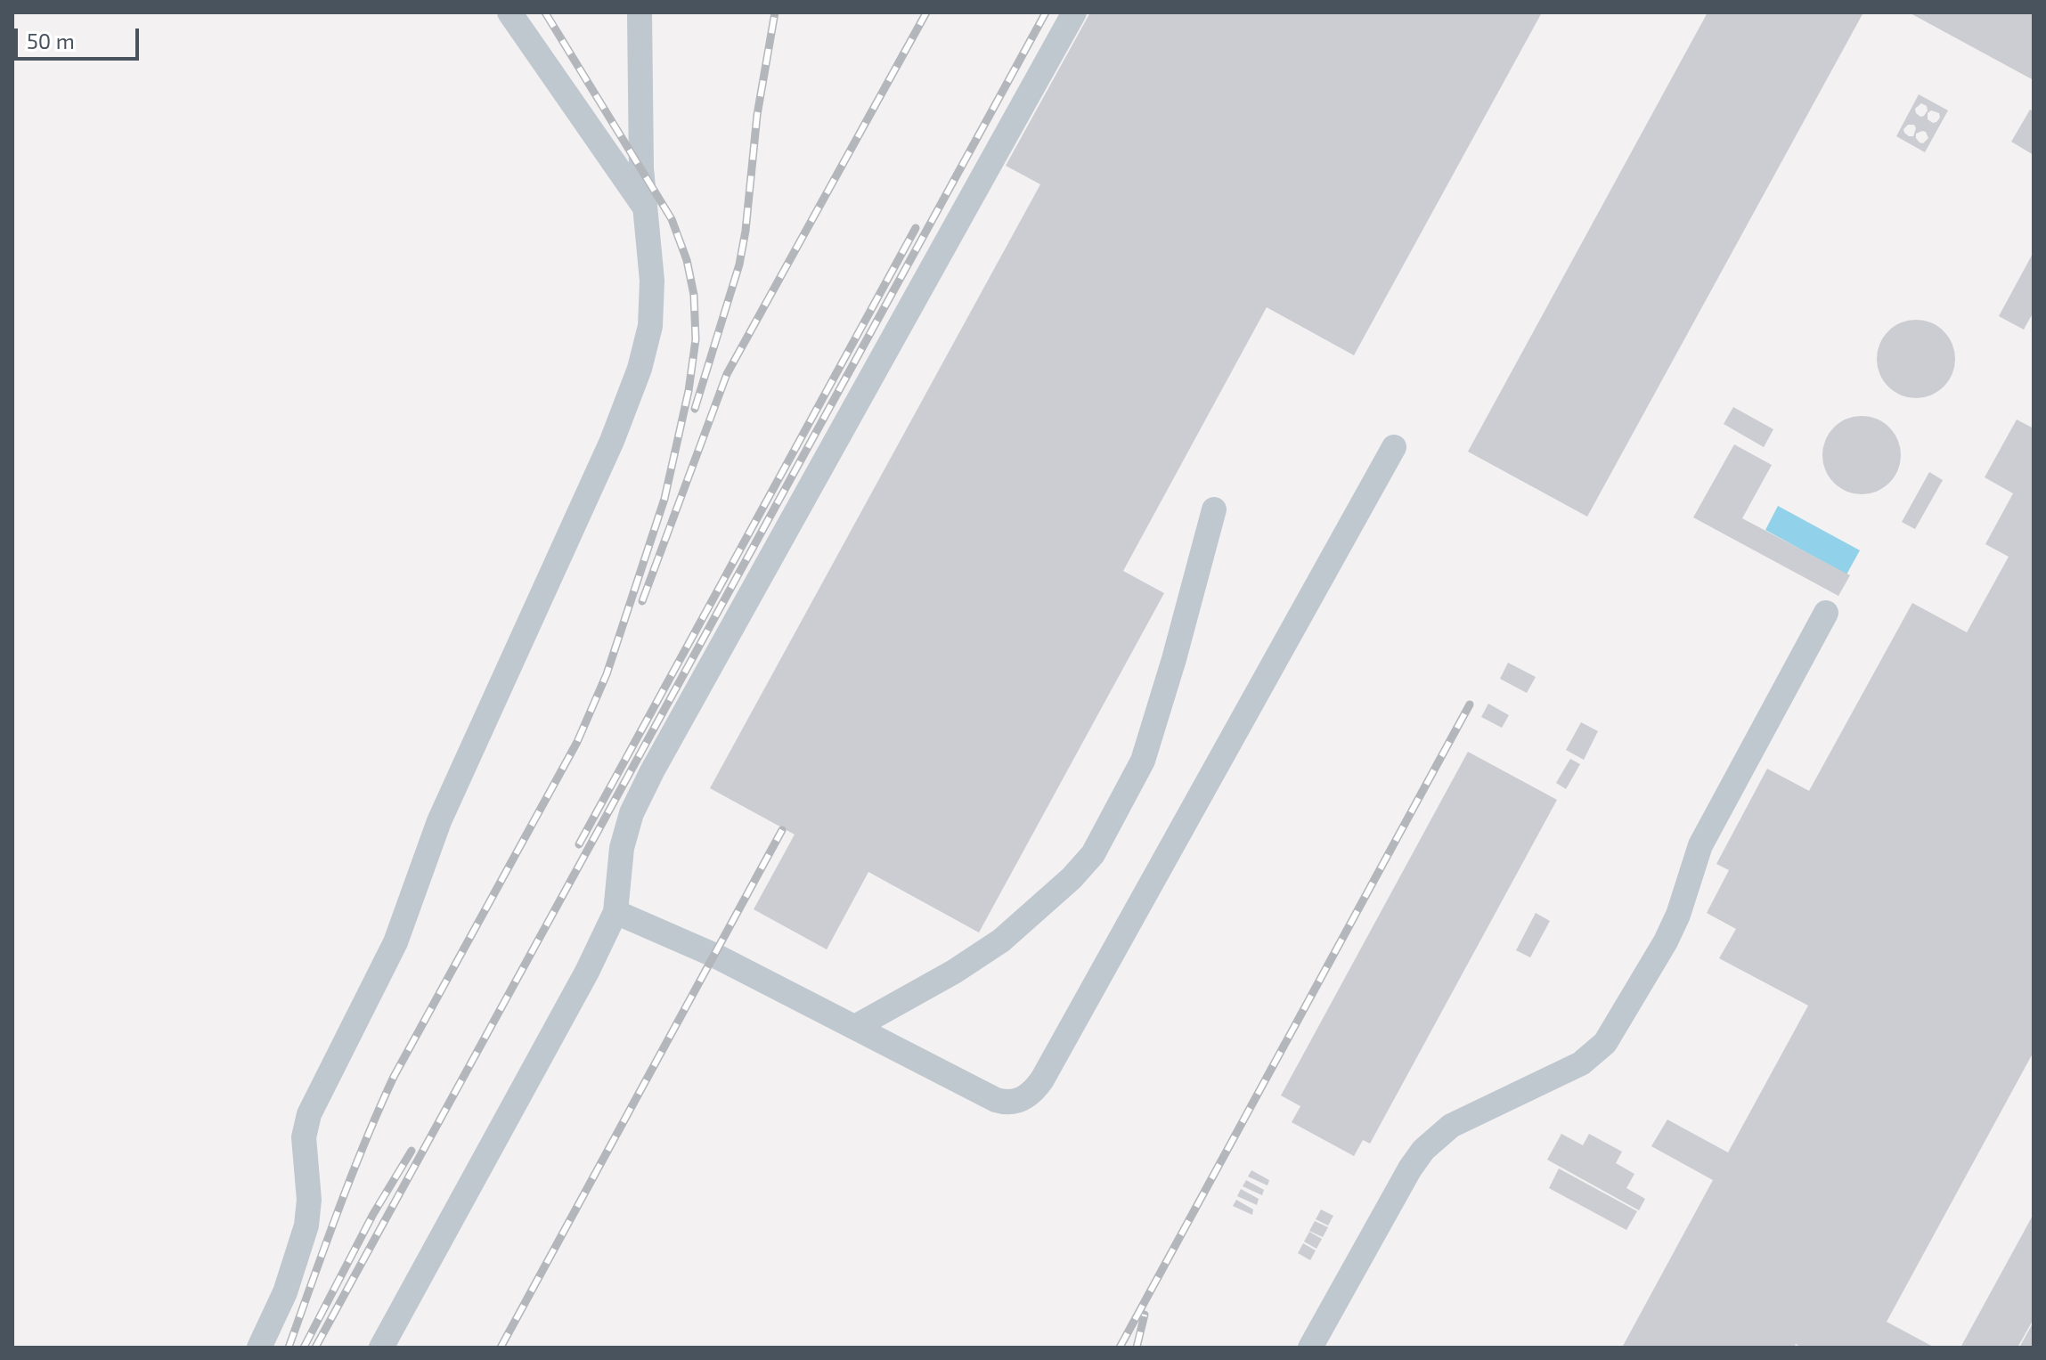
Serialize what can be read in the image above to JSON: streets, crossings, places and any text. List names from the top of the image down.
{
  "scale_bar": "50 m"
}
